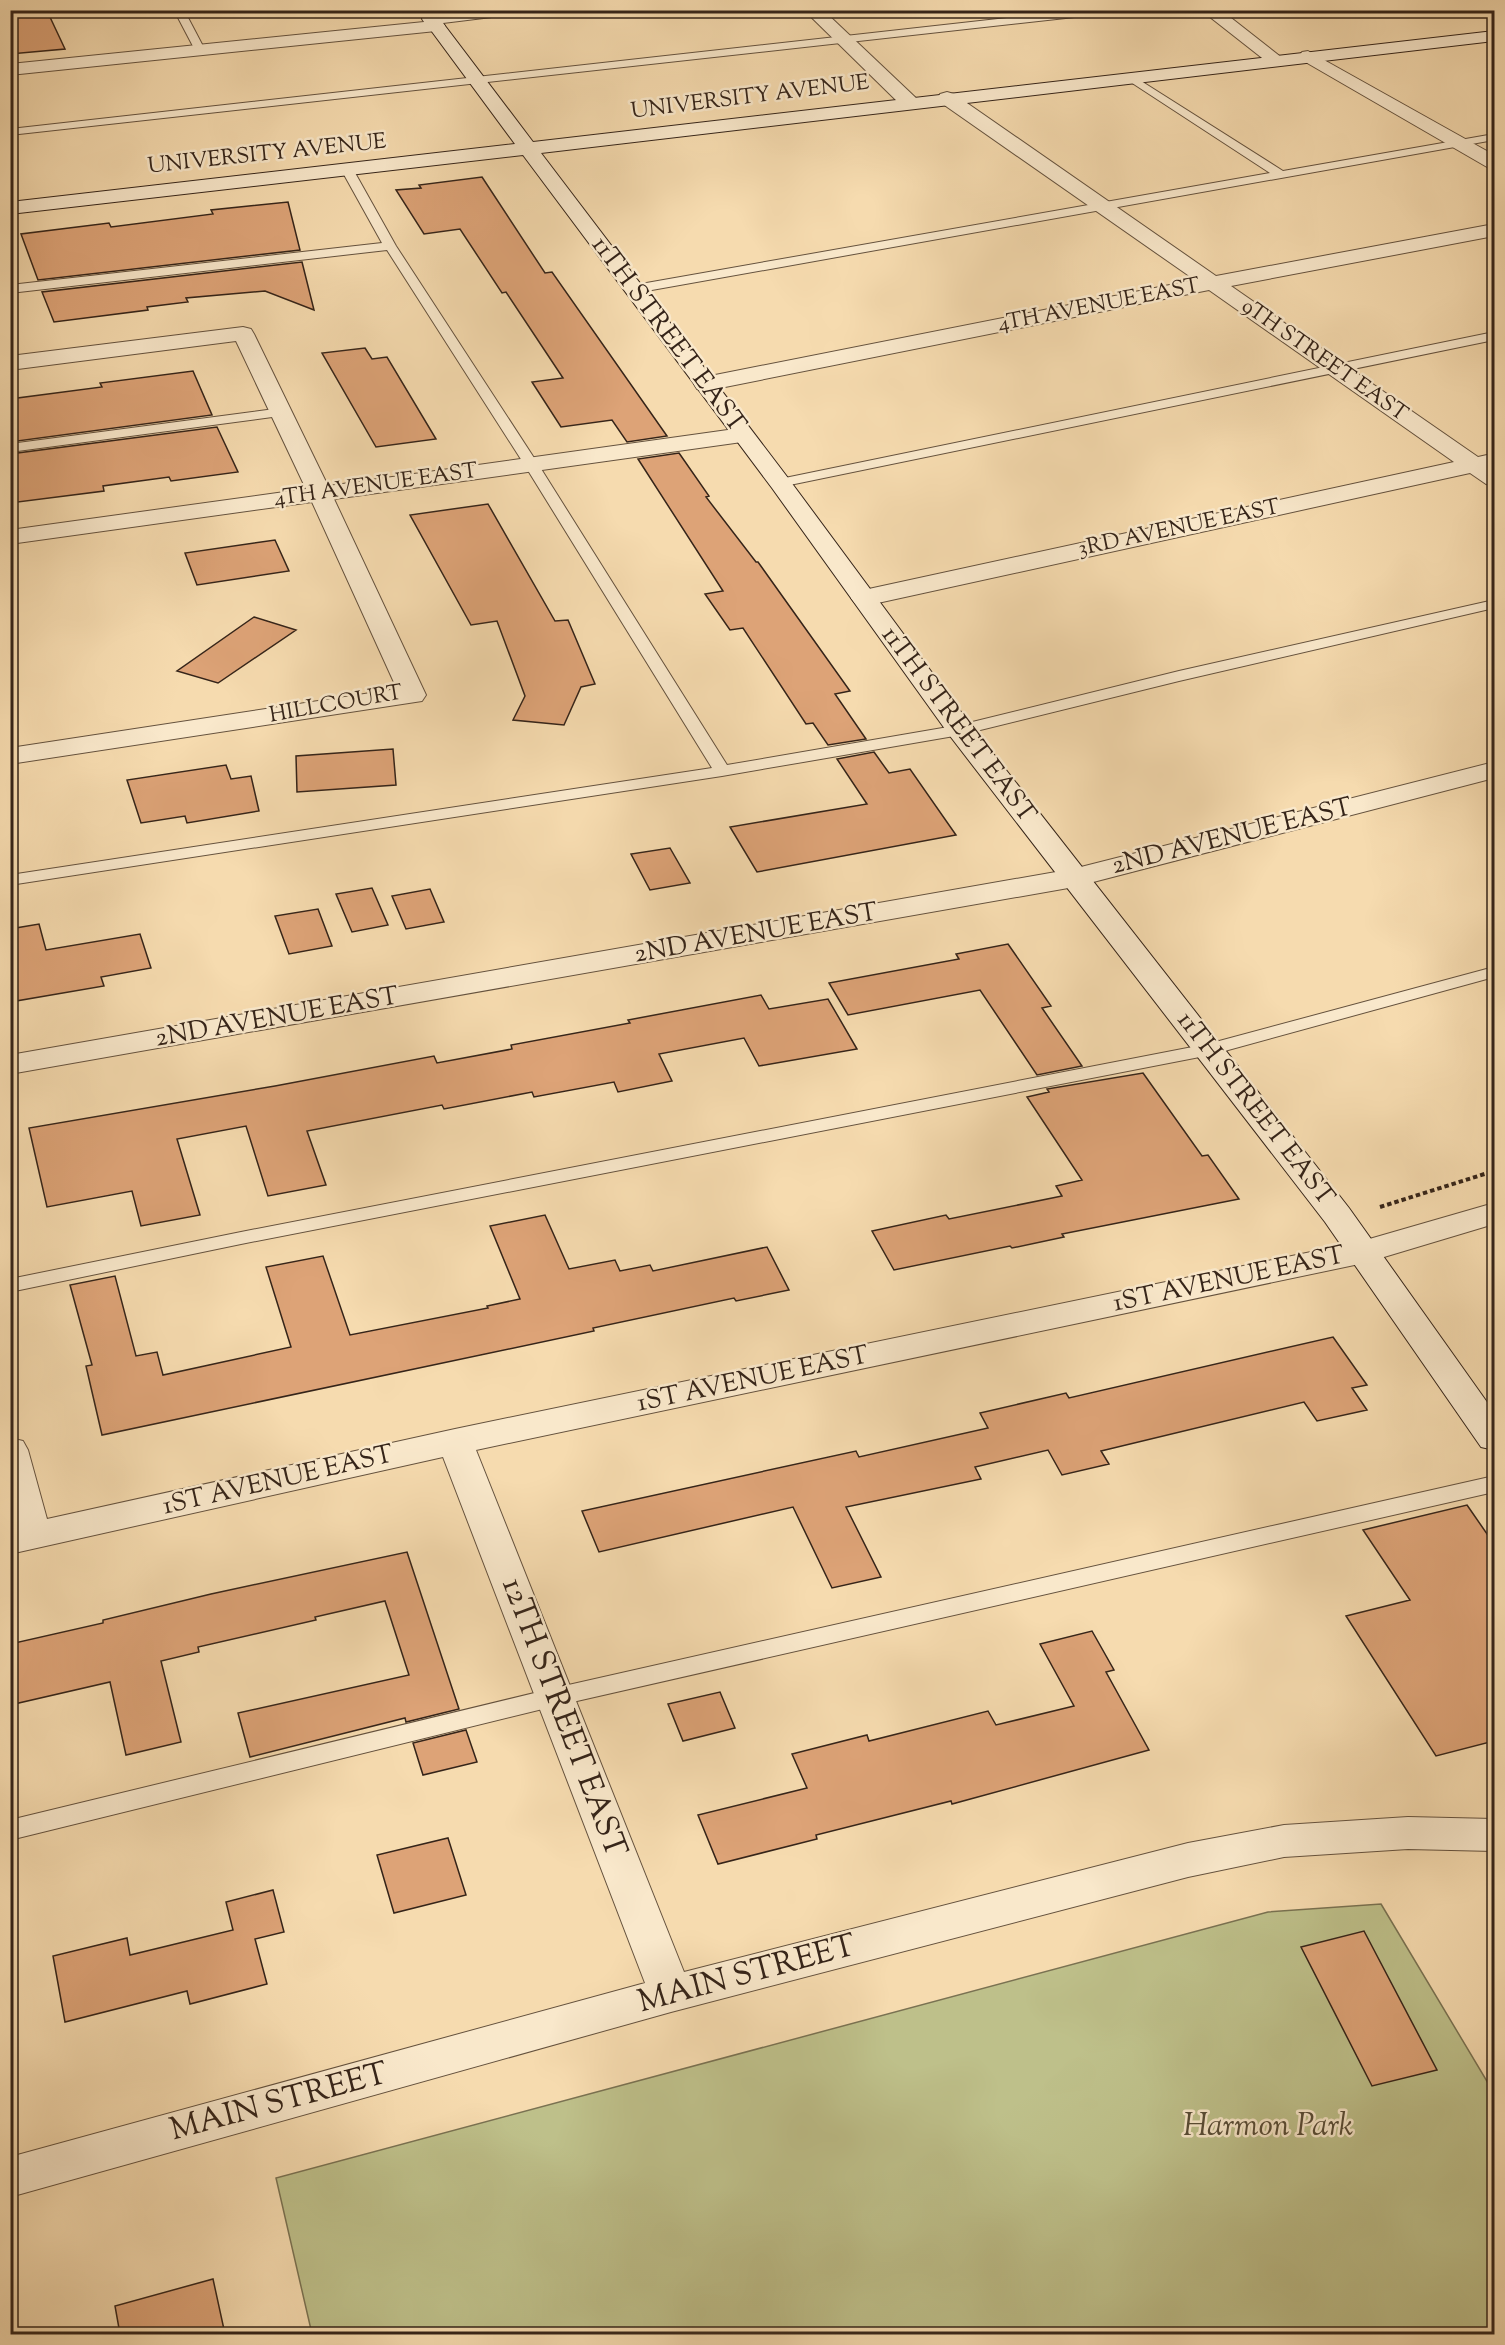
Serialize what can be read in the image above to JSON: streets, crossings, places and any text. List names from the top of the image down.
{
  "streets": {
    "street": [
      "UNIVERSITY AVENUE",
      "4TH AVENUE EAST",
      "11TH STREET EAST",
      "9TH STREET EAST",
      "3RD AVENUE EAST",
      "HILLCOURT",
      "2ND AVENUE EAST",
      "1ST AVENUE EAST",
      "12TH STREET EAST",
      "MAIN STREET"
    ]
  },
  "crossings": [
    ["UNIVERSITY AVENUE", "11TH STREET EAST"],
    ["UNIVERSITY AVENUE", "9TH STREET EAST"],
    ["4TH AVENUE EAST", "11TH STREET EAST"],
    ["4TH AVENUE EAST", "9TH STREET EAST"],
    ["4TH AVENUE EAST", "HILLCOURT"],
    ["11TH STREET EAST", "3RD AVENUE EAST"],
    ["11TH STREET EAST", "2ND AVENUE EAST"],
    ["11TH STREET EAST", "1ST AVENUE EAST"],
    ["9TH STREET EAST", "3RD AVENUE EAST"],
    ["1ST AVENUE EAST", "12TH STREET EAST"],
    ["12TH STREET EAST", "MAIN STREET"]
  ],
  "parks": ["Harmon Park"]
}
